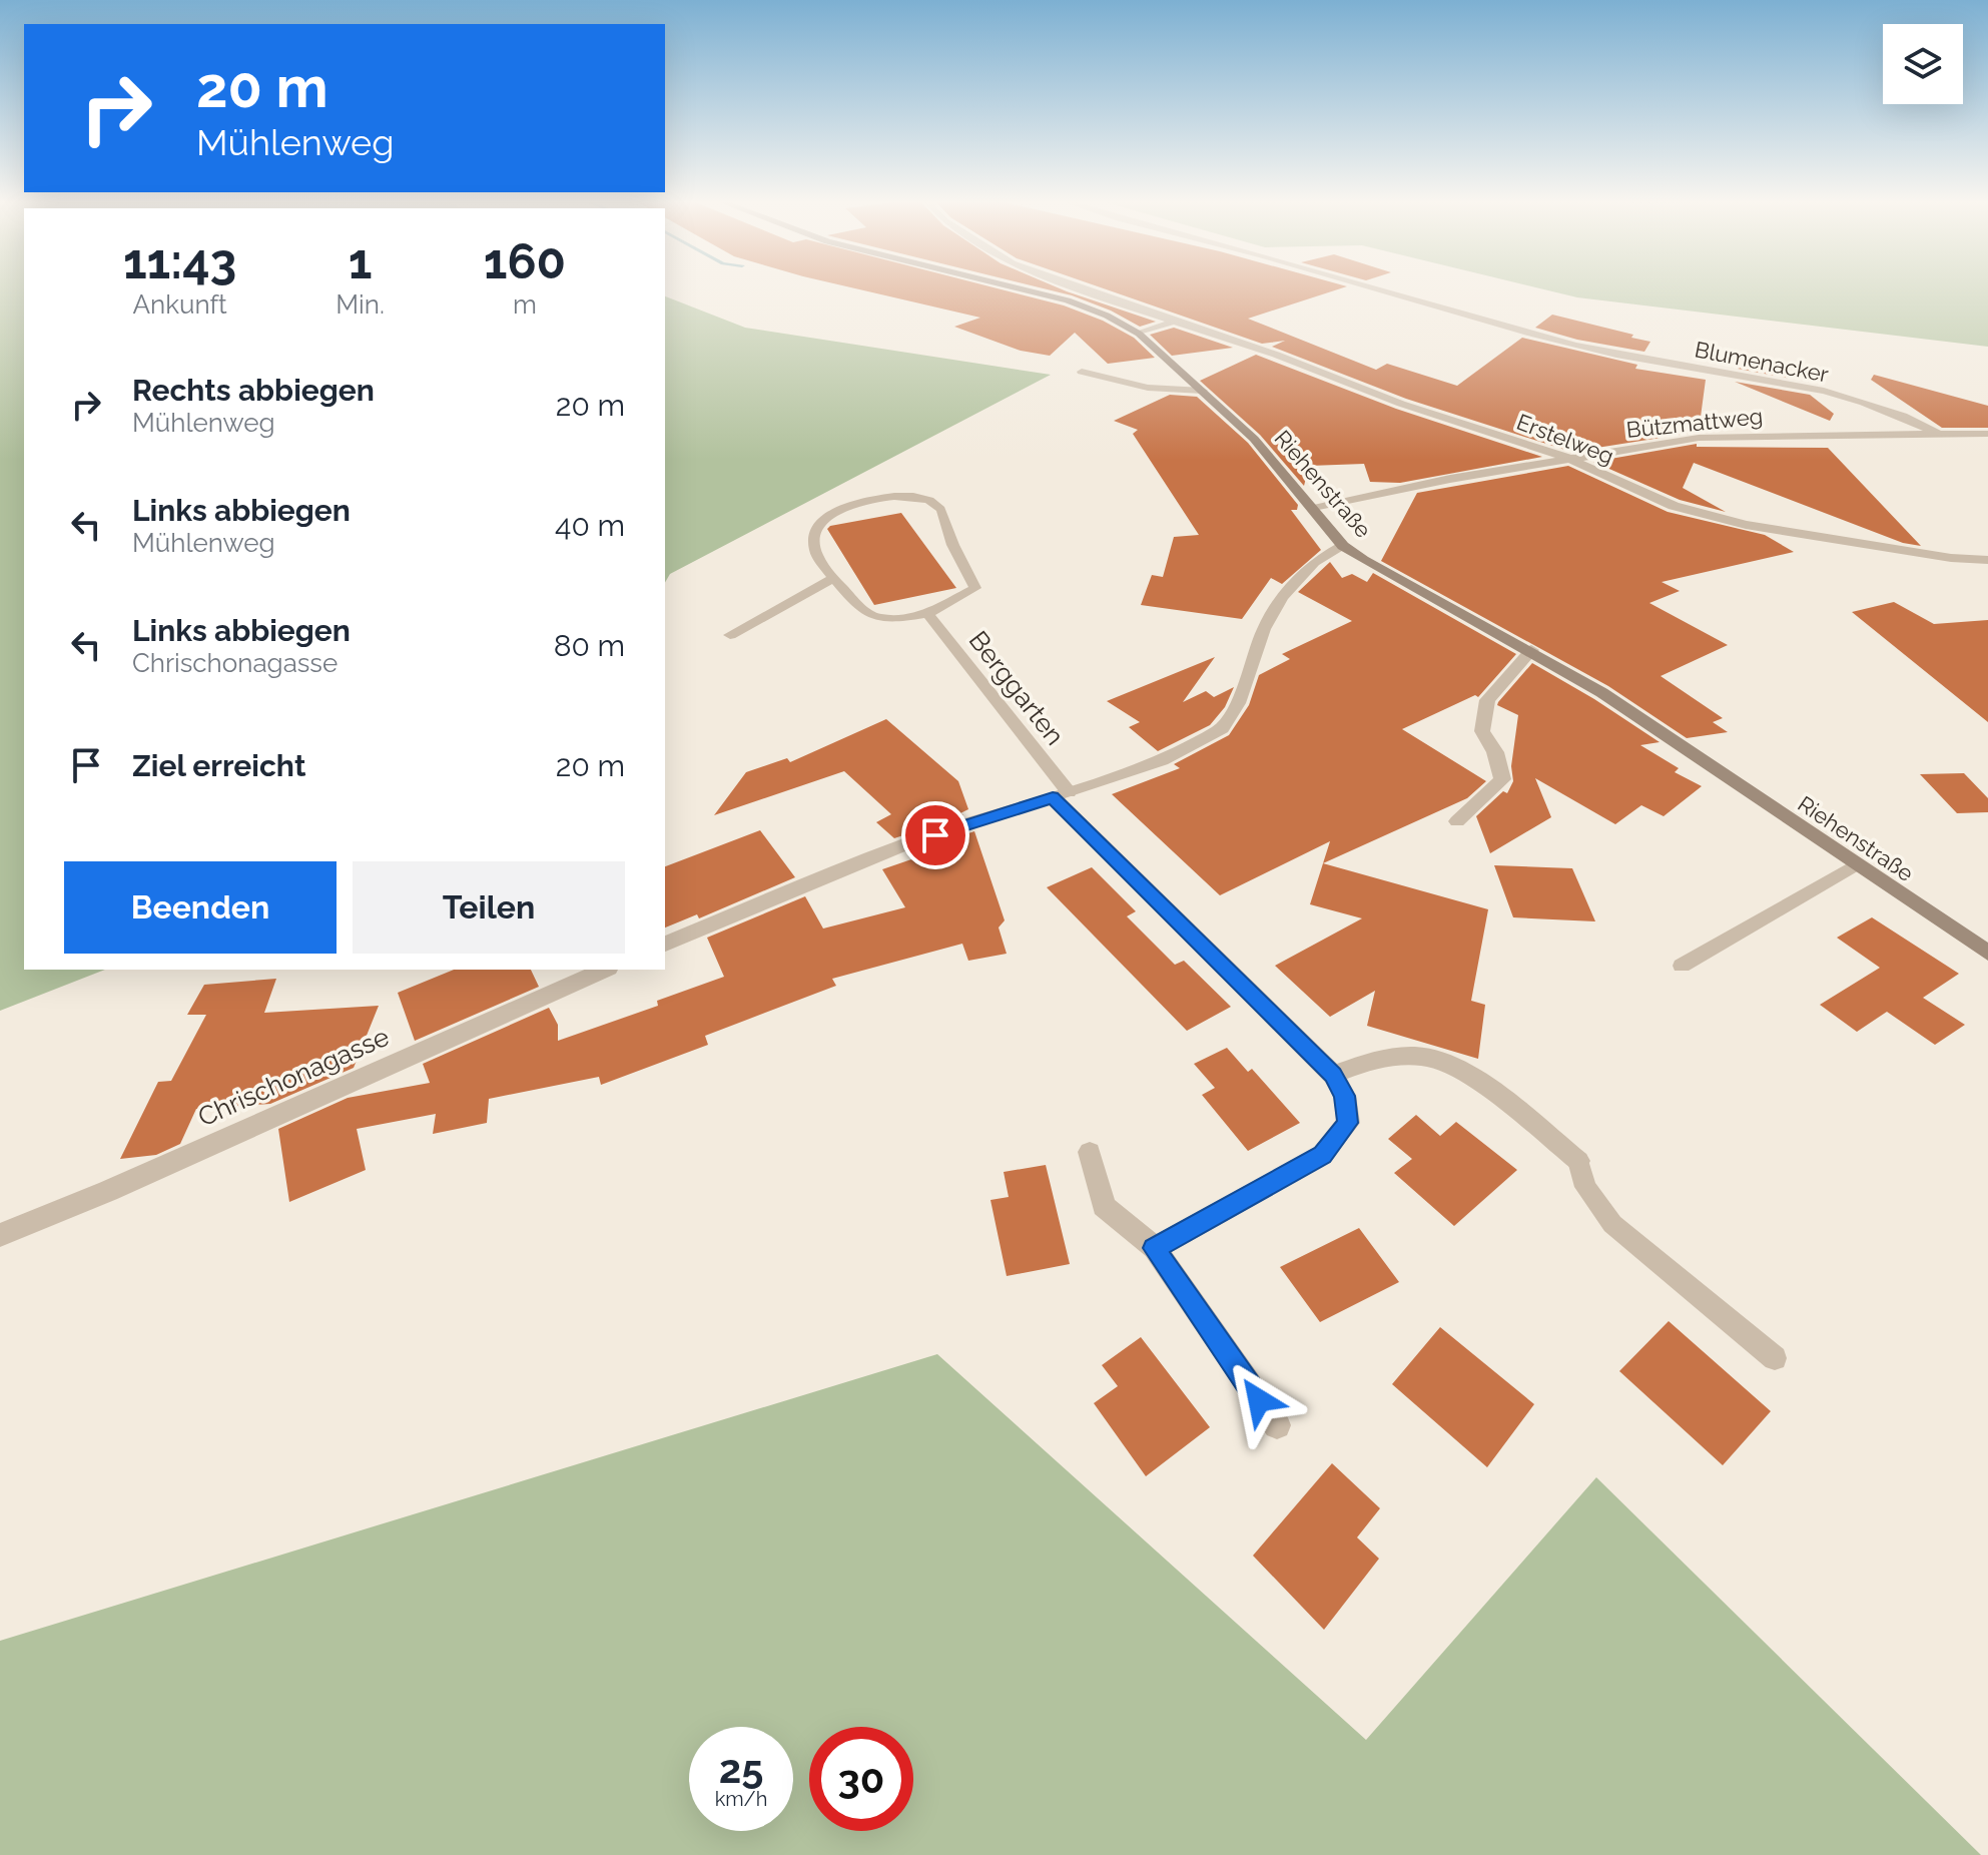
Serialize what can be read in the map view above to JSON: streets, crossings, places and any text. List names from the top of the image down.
{
  "streets": {
    "street": [
      "Blumenacker",
      "Bützmattweg",
      "Erstelweg",
      "Riehenstraße",
      "Chrischonagasse"
    ],
    "lane": ["Berggarten"]
  },
  "crossings": [
    ["Blumenacker", "Bützmattweg"],
    ["Bützmattweg", "Erstelweg"],
    ["Bützmattweg", "Riehenstraße"]
  ],
  "page": {
    "turn": ["20 m", "Mühlenweg"],
    "eta": [
      "11:43",
      "Ankunft",
      "1",
      "Min.",
      "160",
      "m"
    ],
    "list": [
      {
        "name": "Rechts abbiegen",
        "note": "Mühlenweg",
        "value": "20 m"
      },
      {
        "name": "Links abbiegen",
        "note": "Mühlenweg",
        "value": "40 m"
      },
      {
        "name": "Links abbiegen",
        "note": "Chrischonagasse",
        "value": "80 m"
      },
      {
        "name": "Ziel erreicht",
        "value": "20 m"
      }
    ],
    "buttons": ["Beenden", "Teilen"],
    "speed": "25 km/h",
    "limit": "30"
  }
}
